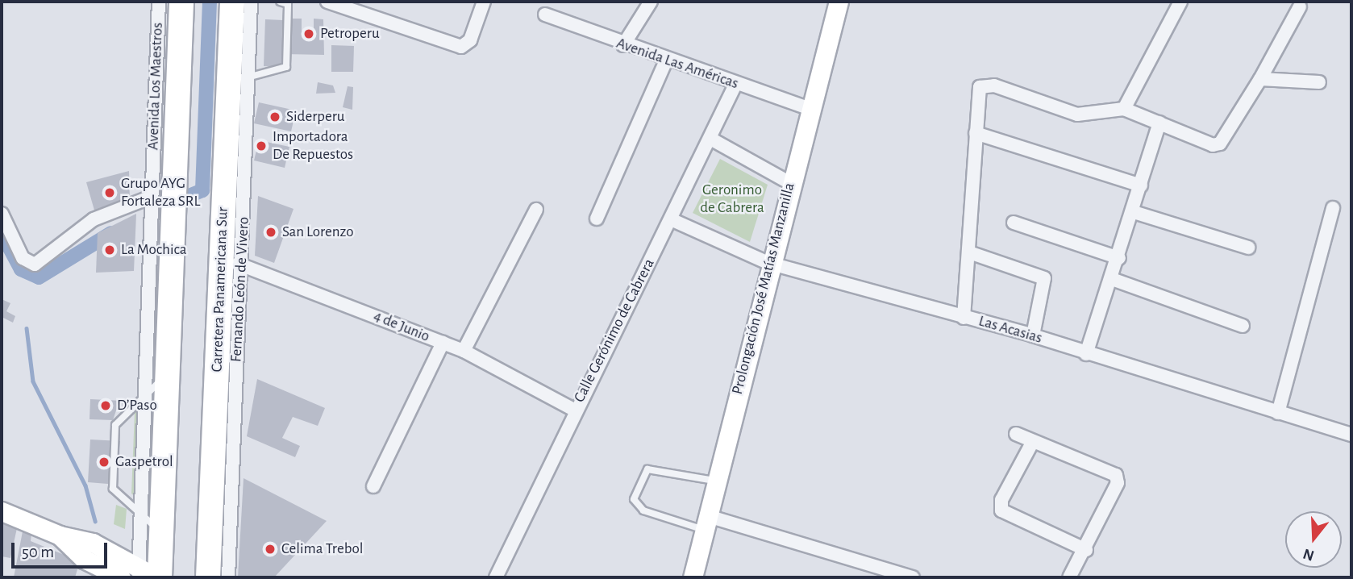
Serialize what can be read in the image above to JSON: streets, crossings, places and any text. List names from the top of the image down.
{
  "streets": {
    "highway": ["Carretera Panamericana Sur"],
    "street": [
      "Avenida Las Américas",
      "Avenida Los Maestros",
      "Prolongación José Matías Manzanilla",
      "Fernando León de Vivero",
      "4 de Junio",
      "Las Acasias",
      "Calle Gerónimo de Cabrera"
    ]
  },
  "crossings": [
    ["Avenida Las Américas", "Prolongación José Matías Manzanilla"],
    ["Avenida Las Américas", "Calle Gerónimo de Cabrera"],
    ["Prolongación José Matías Manzanilla", "Las Acasias"],
    ["Carretera Panamericana Sur", "Fernando León de Vivero"],
    ["Carretera Panamericana Sur", "4 de Junio"],
    ["Fernando León de Vivero", "4 de Junio"],
    ["4 de Junio", "Calle Gerónimo de Cabrera"],
    ["Las Acasias", "Calle Gerónimo de Cabrera"]
  ],
  "parks": ["Geronimo de Cabrera"],
  "places": [
    "Petroperu",
    "Siderperu",
    "Importadora De Repuestos",
    "Grupo AYG Fortaleza SRL",
    "San Lorenzo",
    "La Mochica",
    "D’Paso",
    "Gaspetrol",
    "Celima Trebol"
  ],
  "scale_bar": "50 m",
  "north": "bottom"
}
